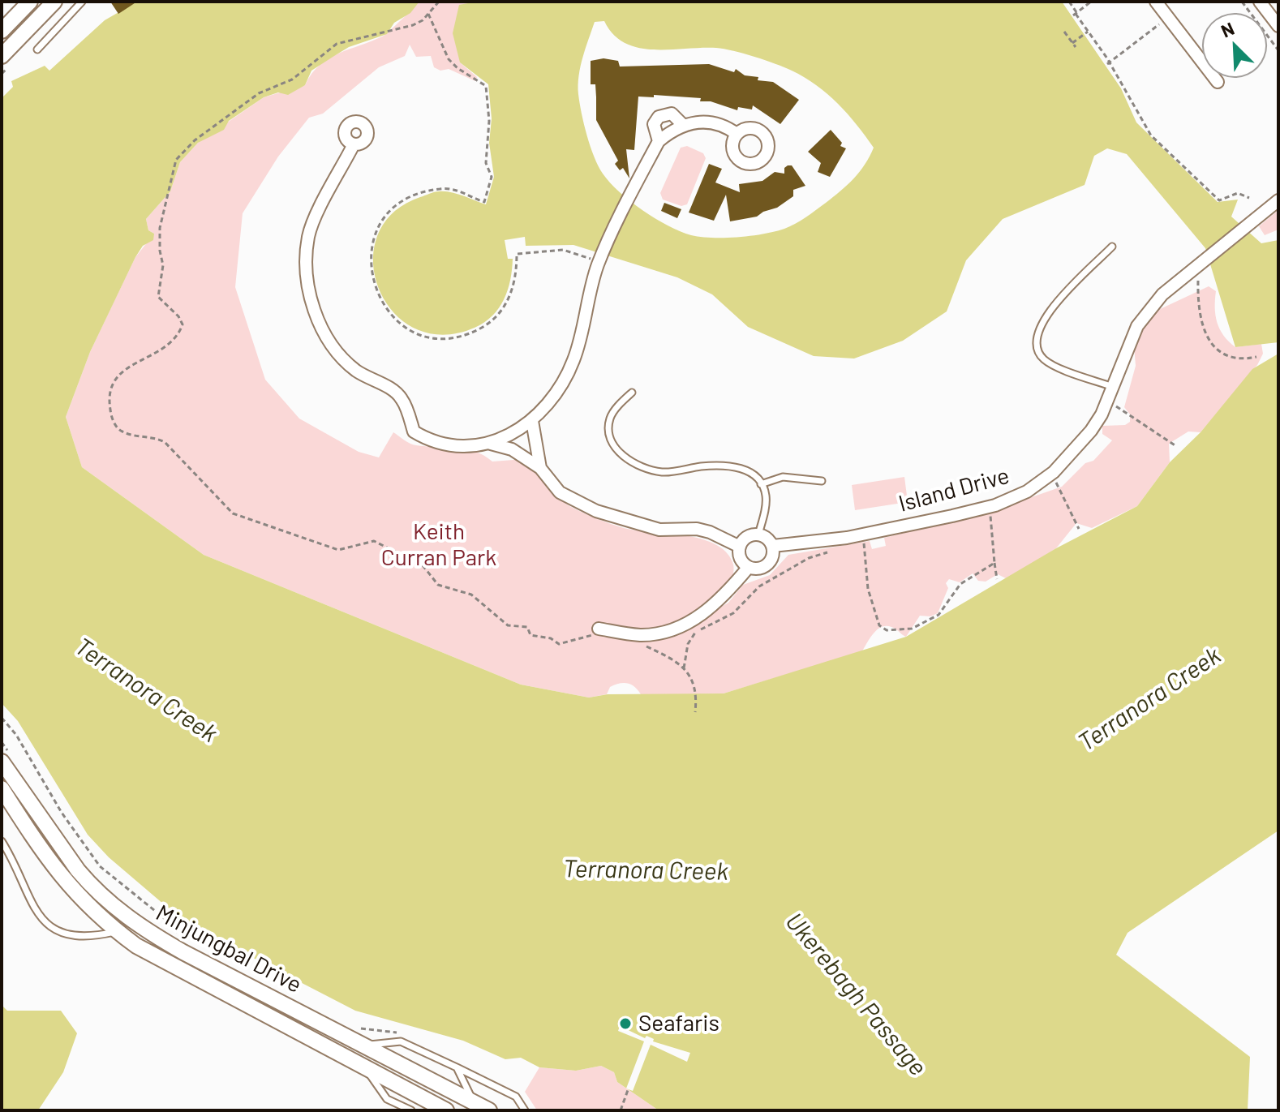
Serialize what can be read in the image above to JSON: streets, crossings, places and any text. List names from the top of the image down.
{
  "streets": {
    "main road": ["Minjungbal Drive"],
    "street": ["Island Drive"]
  },
  "water": ["Terranora Creek", "Ukerebagh Passage"],
  "parks": ["Keith Curran Park"],
  "places": ["Seafaris"],
  "north": "top left"
}
